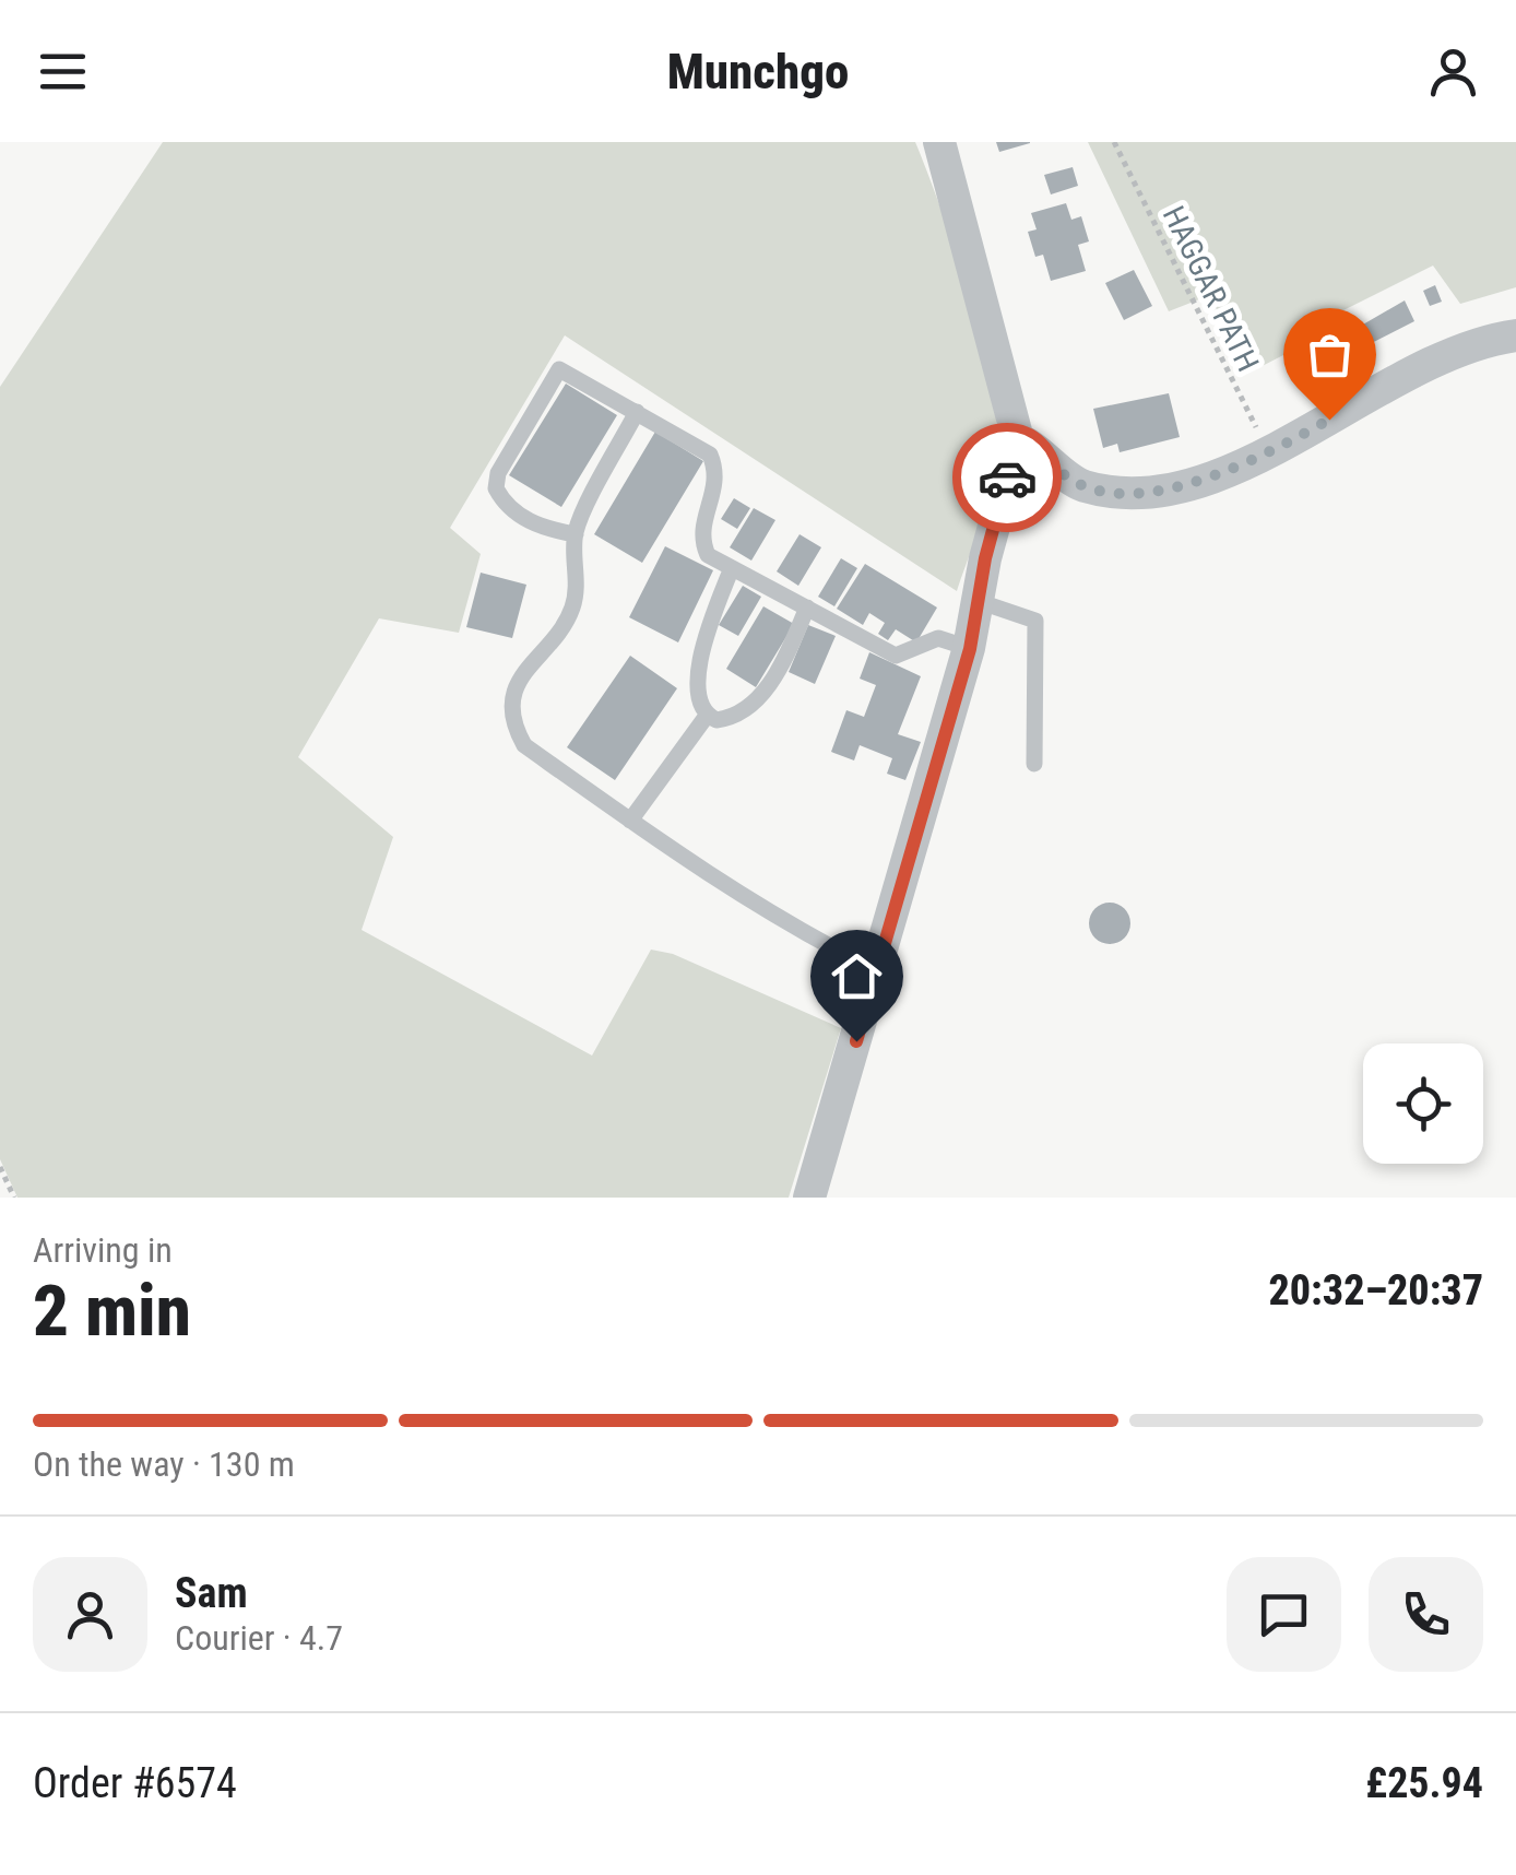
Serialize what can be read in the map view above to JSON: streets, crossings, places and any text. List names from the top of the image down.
{
  "streets": {
    "path": ["HAGGAR PATH"]
  },
  "page": {
    "header": "Munchgo",
    "heading": ["2 min", "Arriving in", "20:32–20:37"],
    "panel": [
      "Sam",
      "Courier · 4.7",
      "Order #6574",
      "£25.94"
    ],
    "bar": "On the way · 130 m"
  }
}
